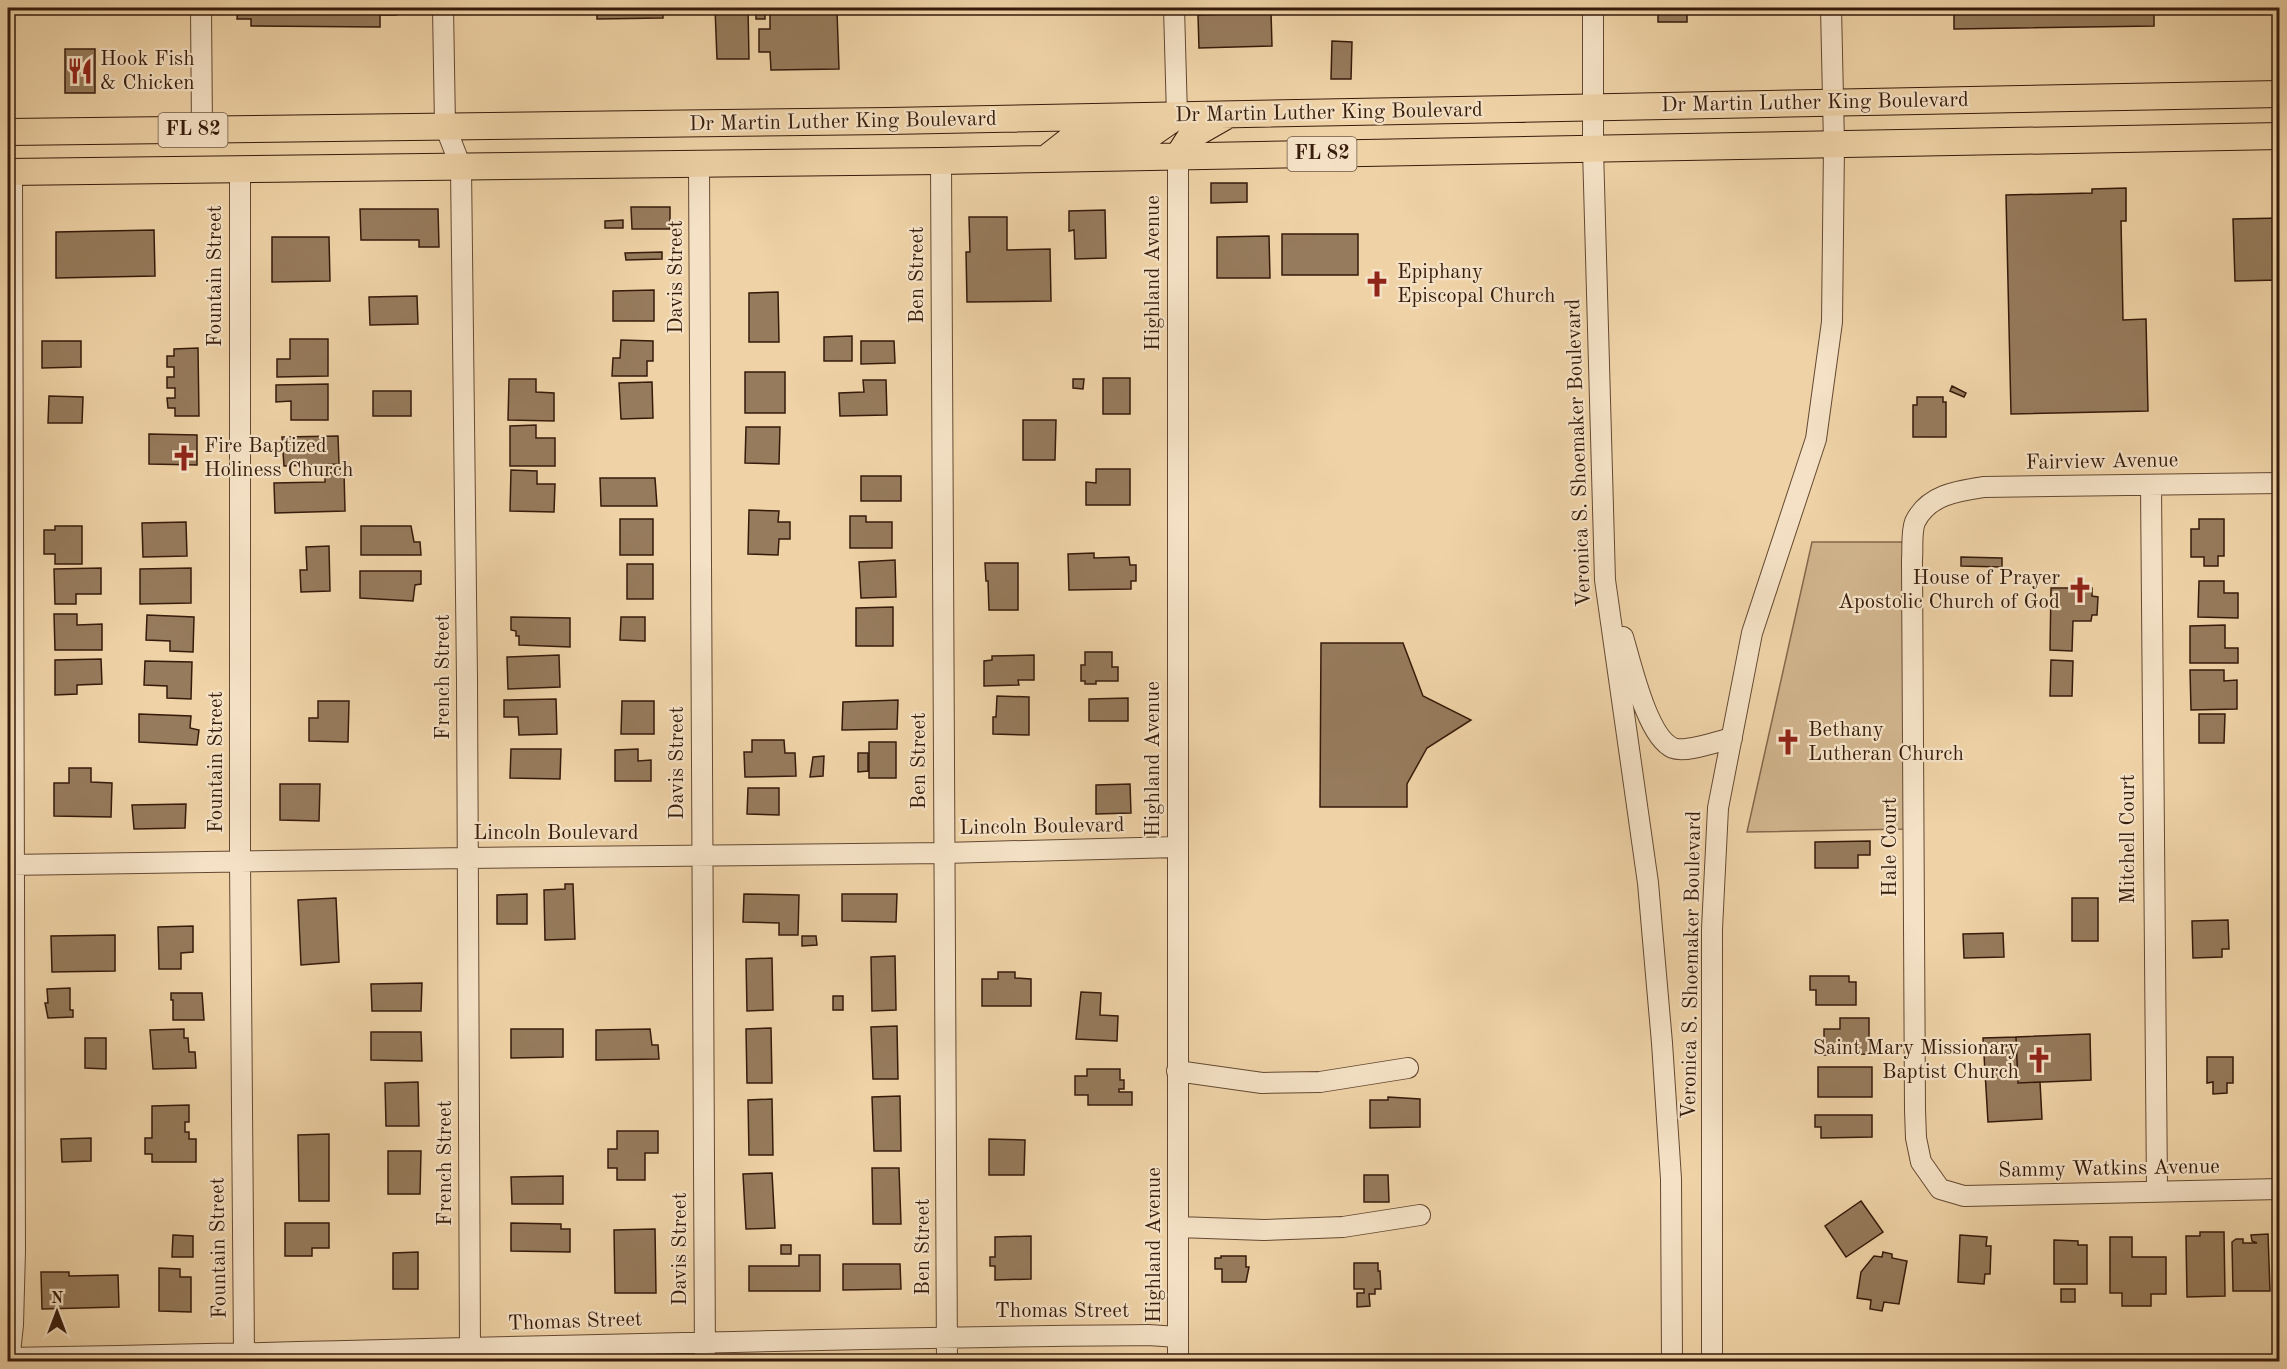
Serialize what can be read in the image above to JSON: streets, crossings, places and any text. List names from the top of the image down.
{
  "streets": {
    "main road": ["Dr Martin Luther King Boulevard", "FL 82"],
    "street": [
      "Highland Avenue",
      "Ben Street",
      "Fountain Street",
      "Davis Street",
      "Veronica S. Shoemaker Boulevard",
      "Fairview Avenue",
      "French Street",
      "Lincoln Boulevard",
      "Mitchell Court",
      "Hale Court",
      "Sammy Watkins Avenue",
      "Thomas Street"
    ]
  },
  "crossings": [
    ["Dr Martin Luther King Boulevard", "FL 82"],
    ["Dr Martin Luther King Boulevard", "Highland Avenue"],
    ["Dr Martin Luther King Boulevard", "Ben Street"],
    ["Dr Martin Luther King Boulevard", "Fountain Street"],
    ["Dr Martin Luther King Boulevard", "Davis Street"],
    ["Dr Martin Luther King Boulevard", "Veronica S. Shoemaker Boulevard"],
    ["Dr Martin Luther King Boulevard", "French Street"],
    ["FL 82", "Fountain Street"],
    ["Highland Avenue", "Lincoln Boulevard"],
    ["Highland Avenue", "Thomas Street"],
    ["Ben Street", "Lincoln Boulevard"],
    ["Ben Street", "Thomas Street"],
    ["Fountain Street", "Lincoln Boulevard"],
    ["Fountain Street", "Thomas Street"],
    ["Davis Street", "Lincoln Boulevard"],
    ["Davis Street", "Thomas Street"],
    ["Fairview Avenue", "Mitchell Court"],
    ["Fairview Avenue", "Hale Court"],
    ["French Street", "Lincoln Boulevard"],
    ["French Street", "Thomas Street"],
    ["Mitchell Court", "Sammy Watkins Avenue"],
    ["Hale Court", "Sammy Watkins Avenue"]
  ],
  "places": {
    "restaurant": ["Hook Fish & Chicken"],
    "church": [
      "Epiphany Episcopal Church",
      "Fire Baptized Holiness Church",
      "House of Prayer Apostolic Church of God",
      "Bethany Lutheran Church",
      "Saint Mary Missionary Baptist Church"
    ]
  },
  "north": "top"
}
